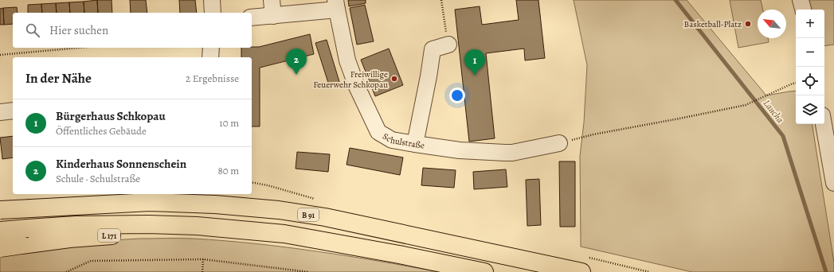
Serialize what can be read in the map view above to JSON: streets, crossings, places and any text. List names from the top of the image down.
{
  "streets": {
    "highway": ["B 91", "L 171"],
    "street": ["Schulstraße"]
  },
  "water": ["Laucha"],
  "places": ["Basketball-Platz", "Freiwillige Feuerwehr Schkopau"],
  "north": "top left",
  "page": {
    "map_buttons": ["+", "−"],
    "search": "Hier suchen",
    "pins": ["2", "1"],
    "heading": ["In der Nähe", "2 Ergebnisse"],
    "list": [
      {
        "mark": "1",
        "name": "Bürgerhaus Schkopau",
        "note": "Öffentliches Gebäude",
        "value": "10 m"
      },
      {
        "mark": "2",
        "name": "Kinderhaus Sonnenschein",
        "note": "Schule · Schulstraße",
        "value": "80 m"
      }
    ]
  }
}
